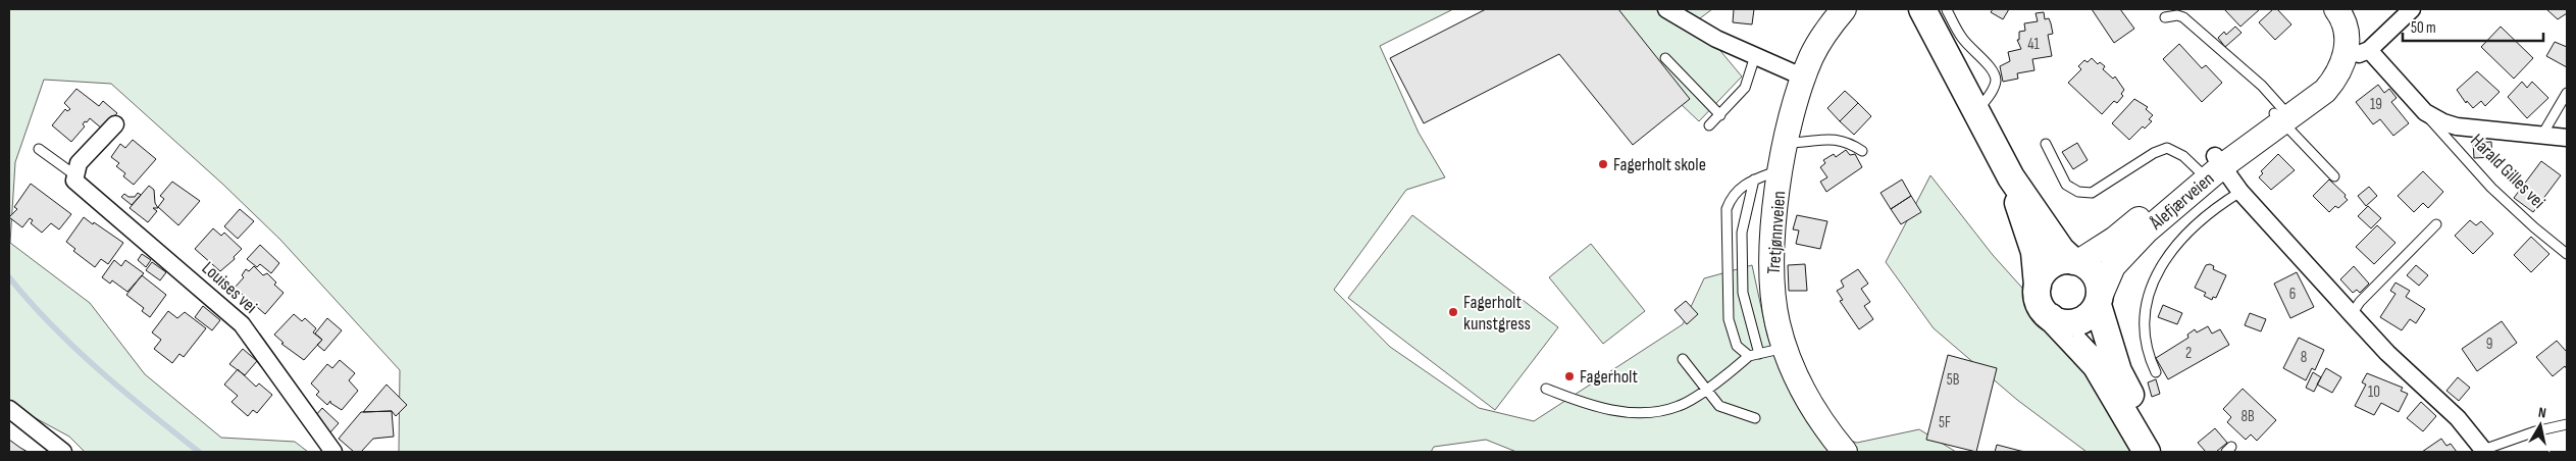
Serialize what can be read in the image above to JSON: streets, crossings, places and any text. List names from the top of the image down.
{
  "streets": {
    "street": [
      "Harald Gilles vei",
      "Ålefjærveien",
      "Tretjønnveien",
      "Louises vei"
    ]
  },
  "crossings": [
    ["Harald Gilles vei", "Ålefjærveien"]
  ],
  "places": ["Fagerholt skole", "Fagerholt kunstgress", "Fagerholt"],
  "house_numbers": [
    "41",
    "19",
    "6",
    "9",
    "2",
    "8",
    "5B",
    "10",
    "8B",
    "5F"
  ],
  "scale_bar": "50 m",
  "north": "top"
}
